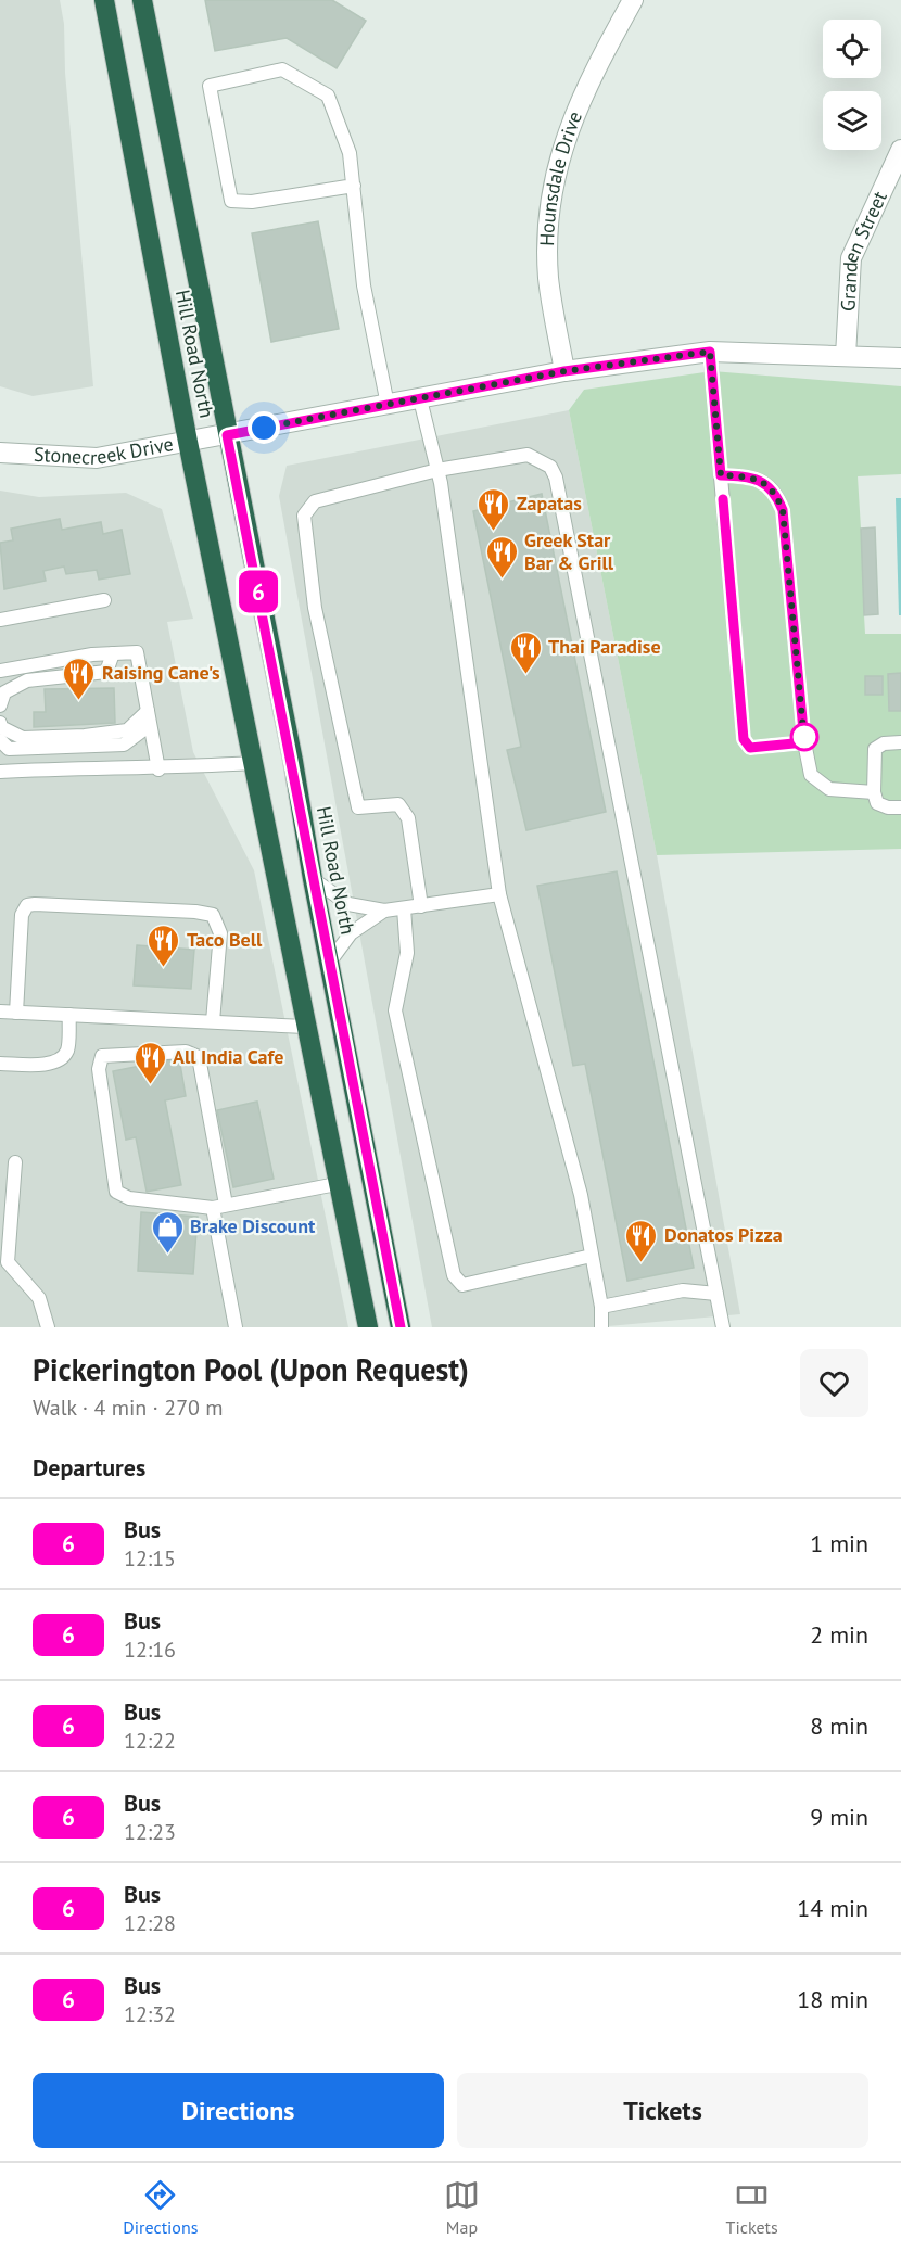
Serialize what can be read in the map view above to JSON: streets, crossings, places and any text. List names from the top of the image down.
{
  "streets": {
    "highway": ["Hill Road North"],
    "street": ["Hounsdale Drive", "Granden Street", "Stonecreek Drive"]
  },
  "crossings": [
    ["Hounsdale Drive", "Stonecreek Drive"],
    ["Granden Street", "Stonecreek Drive"],
    ["Hill Road North", "Stonecreek Drive"]
  ],
  "places": {
    "restaurant": [
      "Zapatas",
      "Greek Star Bar & Grill",
      "Thai Paradise",
      "Raising Cane's",
      "Taco Bell",
      "All India Cafe",
      "Donatos Pizza"
    ],
    "shop": ["Brake Discount"]
  },
  "lines": ["bus line 6"],
  "page": {
    "on_map": "6",
    "heading": [
      ["Pickerington Pool (Upon Request)", "Walk · 4 min · 270 m"],
      "Departures"
    ],
    "list": [
      {
        "mark": "6",
        "name": "Bus",
        "note": "12:15",
        "value": "1 min"
      },
      {
        "mark": "6",
        "name": "Bus",
        "note": "12:16",
        "value": "2 min"
      },
      {
        "mark": "6",
        "name": "Bus",
        "note": "12:22",
        "value": "8 min"
      },
      {
        "mark": "6",
        "name": "Bus",
        "note": "12:23",
        "value": "9 min"
      },
      {
        "mark": "6",
        "name": "Bus",
        "note": "12:28",
        "value": "14 min"
      },
      {
        "mark": "6",
        "name": "Bus",
        "note": "12:32",
        "value": "18 min"
      }
    ],
    "buttons": ["Directions", "Tickets"],
    "tabs": ["Directions", "Map", "Tickets"]
  }
}
